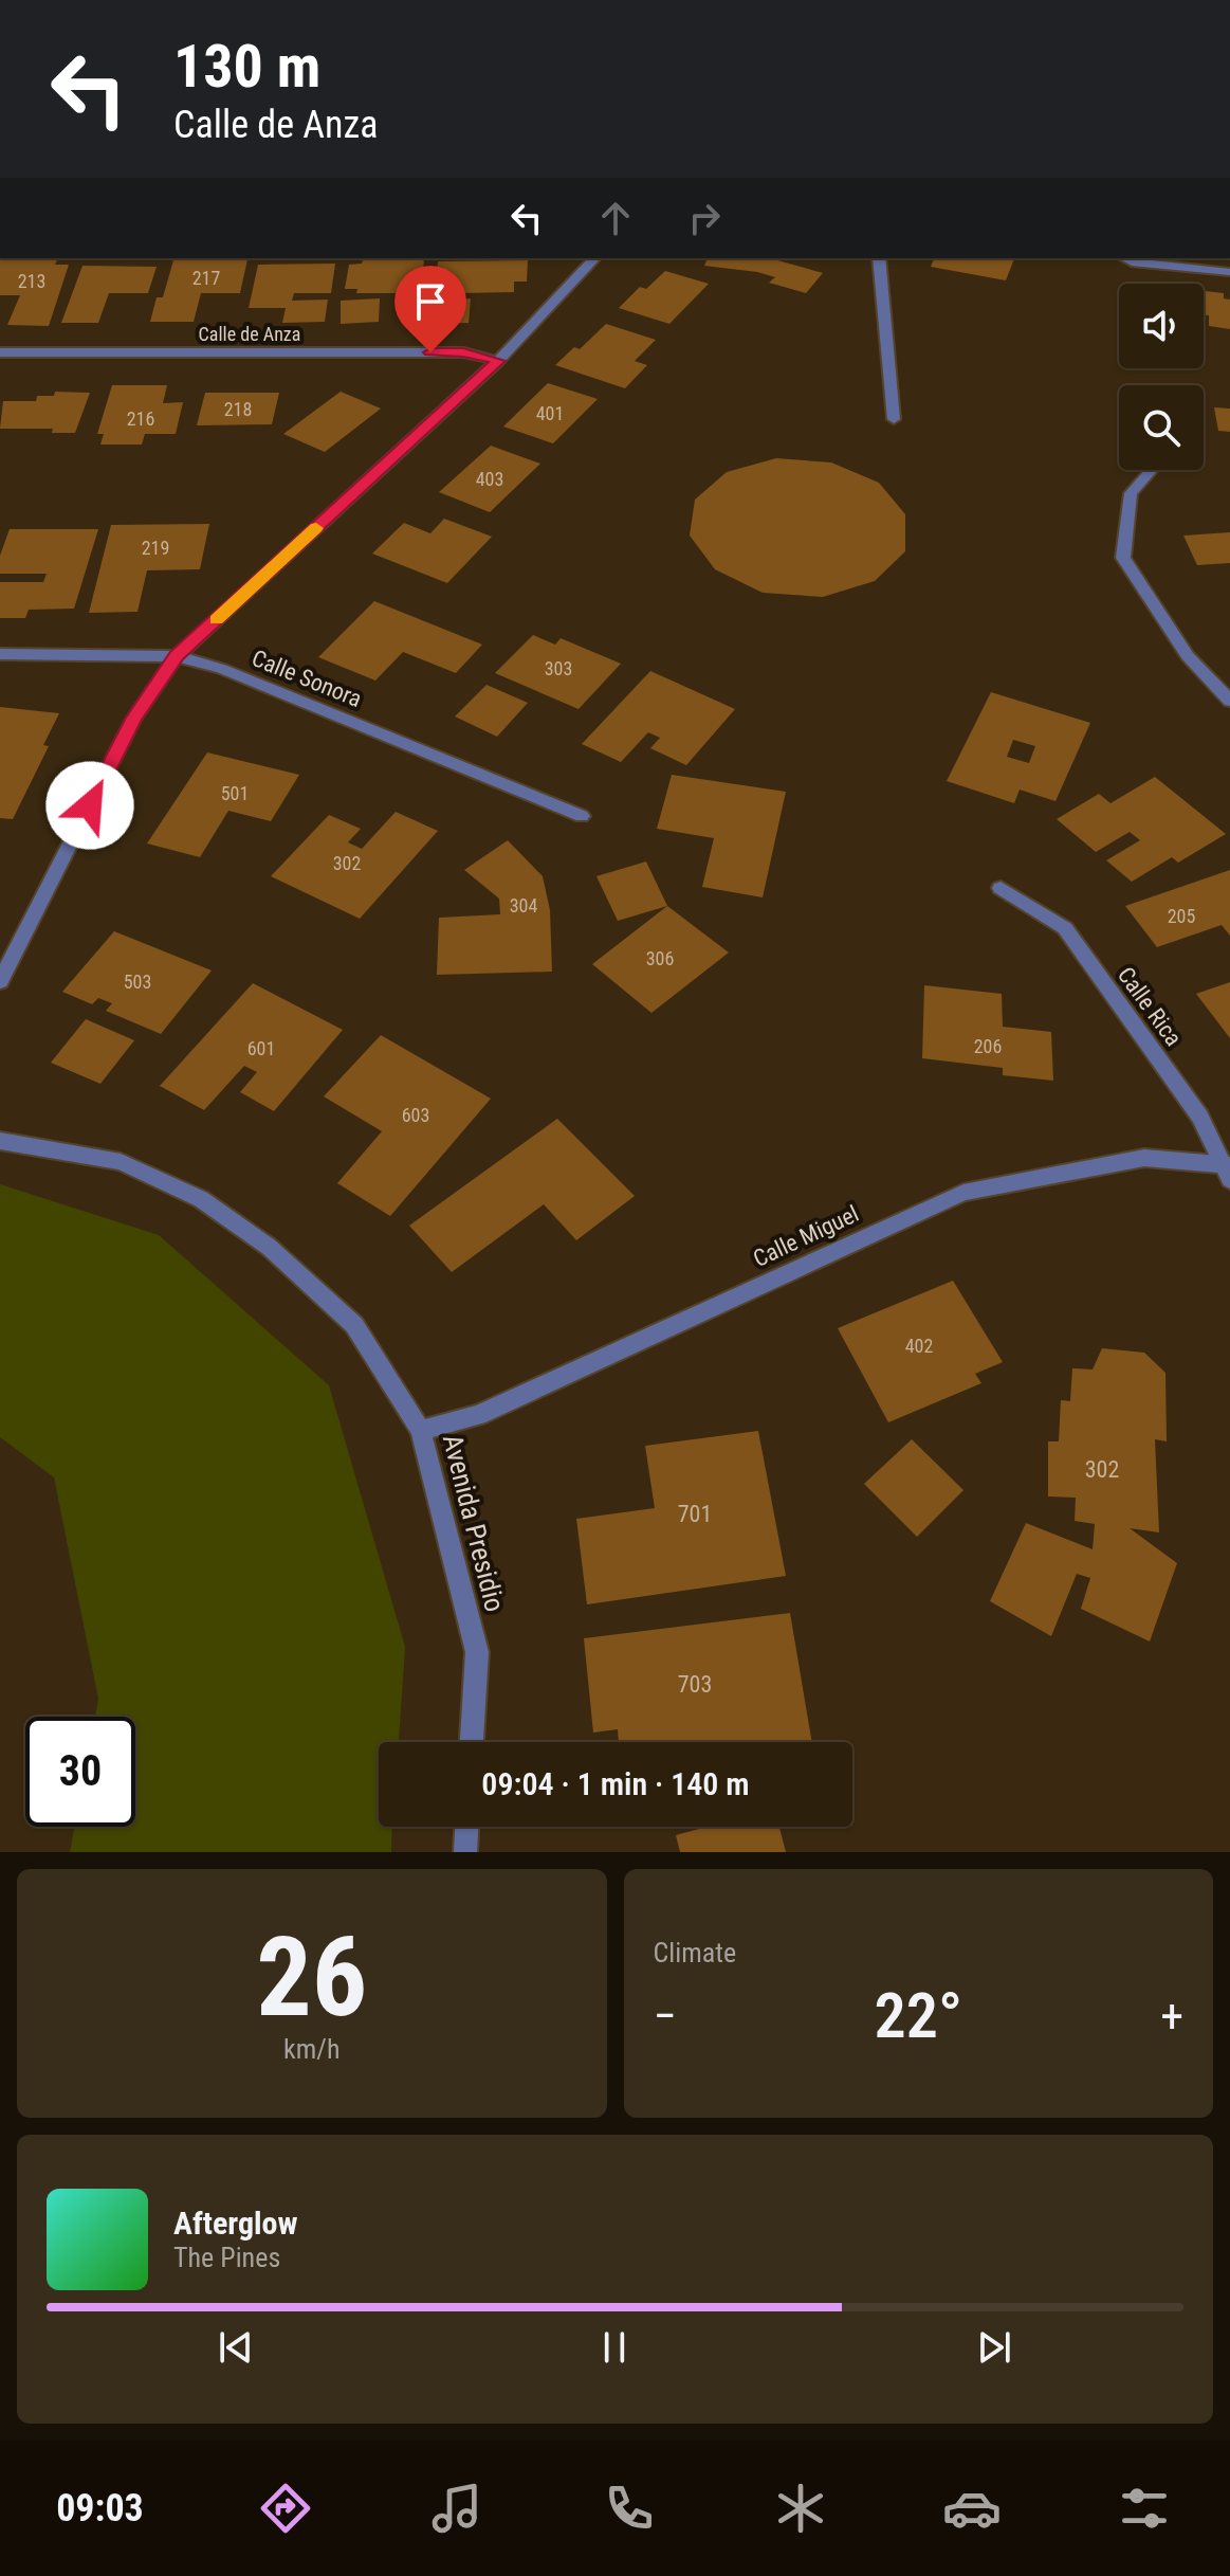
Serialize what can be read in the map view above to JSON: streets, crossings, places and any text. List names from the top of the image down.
{
  "streets": {
    "street": [
      "Calle de Anza",
      "Calle Sonora",
      "Calle Rica",
      "Calle Miguel",
      "Avenida Presidio"
    ]
  },
  "crossings": [
    ["Calle Rica", "Calle Miguel"],
    ["Calle Miguel", "Avenida Presidio"]
  ],
  "house_numbers": [
    "217",
    "213",
    "218",
    "401",
    "216",
    "403",
    "219",
    "303",
    "501",
    "302",
    "304",
    "205",
    "306",
    "503",
    "206",
    "601",
    "603",
    "402",
    "302",
    "701",
    "703"
  ],
  "page": {
    "turn": ["130 m", "Calle de Anza"],
    "limit": "30",
    "trip": "09:04 · 1 min · 140 m",
    "tile": [
      ["26", "km/h"],
      "Climate"
    ],
    "heat": ["−", "22°", "+"],
    "song": ["Afterglow", "The Pines"],
    "tabs": "09:03"
  }
}
